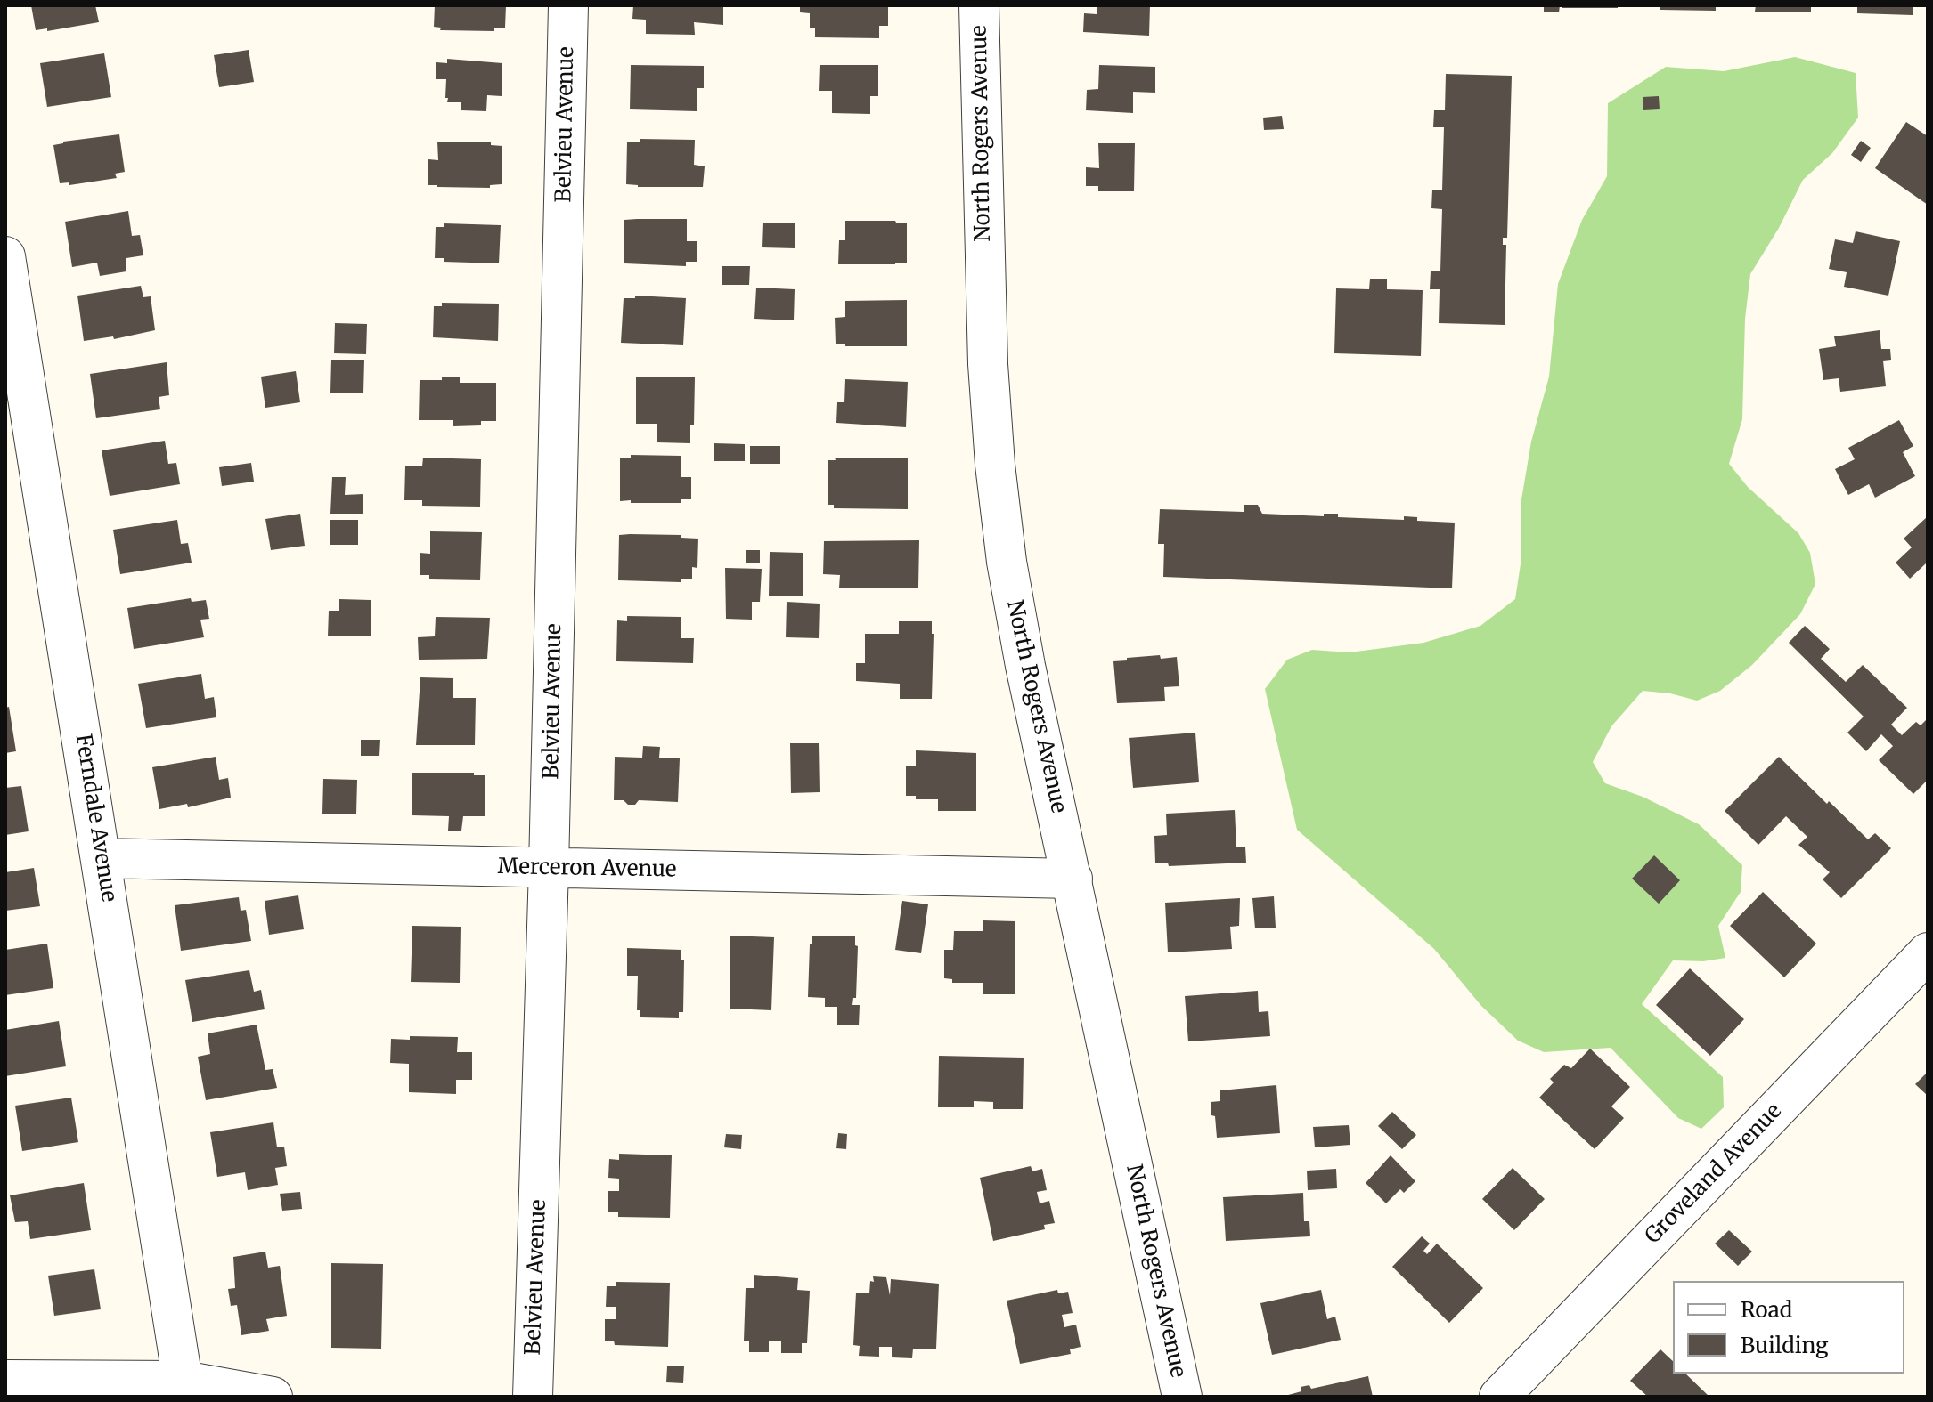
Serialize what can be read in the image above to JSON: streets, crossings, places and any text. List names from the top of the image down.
{
  "streets": {
    "street": [
      "Belvieu Avenue",
      "North Rogers Avenue",
      "Ferndale Avenue",
      "Merceron Avenue",
      "Groveland Avenue"
    ]
  },
  "crossings": [
    ["Belvieu Avenue", "Merceron Avenue"],
    ["North Rogers Avenue", "Merceron Avenue"],
    ["Ferndale Avenue", "Merceron Avenue"]
  ],
  "legend": ["Road", "Building"]
}
